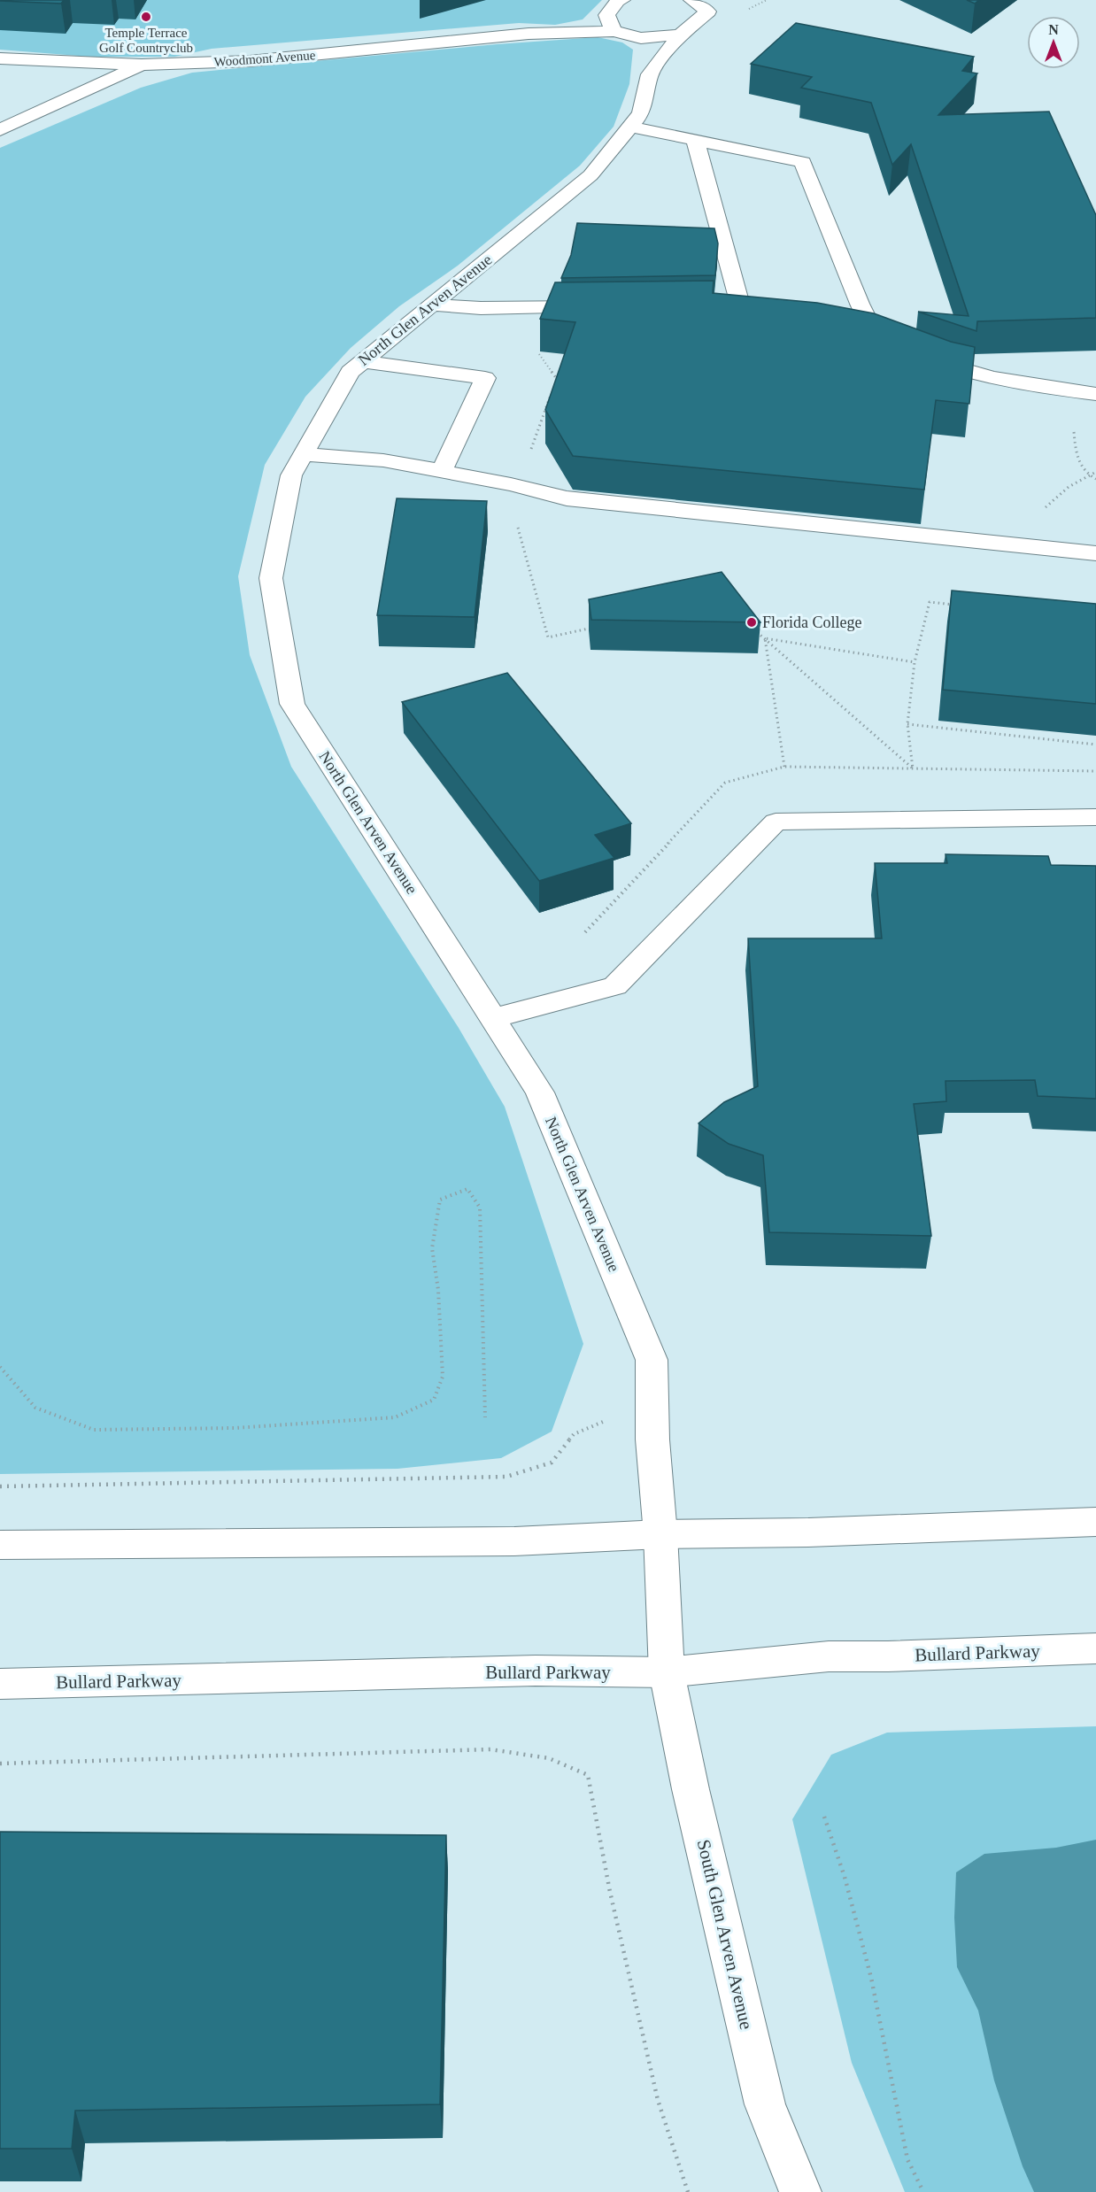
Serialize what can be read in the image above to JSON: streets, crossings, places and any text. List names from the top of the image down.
{
  "streets": {
    "street": [
      "Woodmont Avenue",
      "North Glen Arven Avenue",
      "Bullard Parkway",
      "South Glen Arven Avenue"
    ]
  },
  "crossings": [
    ["Woodmont Avenue", "North Glen Arven Avenue"],
    ["North Glen Arven Avenue", "Bullard Parkway"],
    ["North Glen Arven Avenue", "South Glen Arven Avenue"],
    ["Bullard Parkway", "South Glen Arven Avenue"]
  ],
  "places": ["Temple Terrace Golf Countryclub", "Florida College"],
  "north": "top"
}
